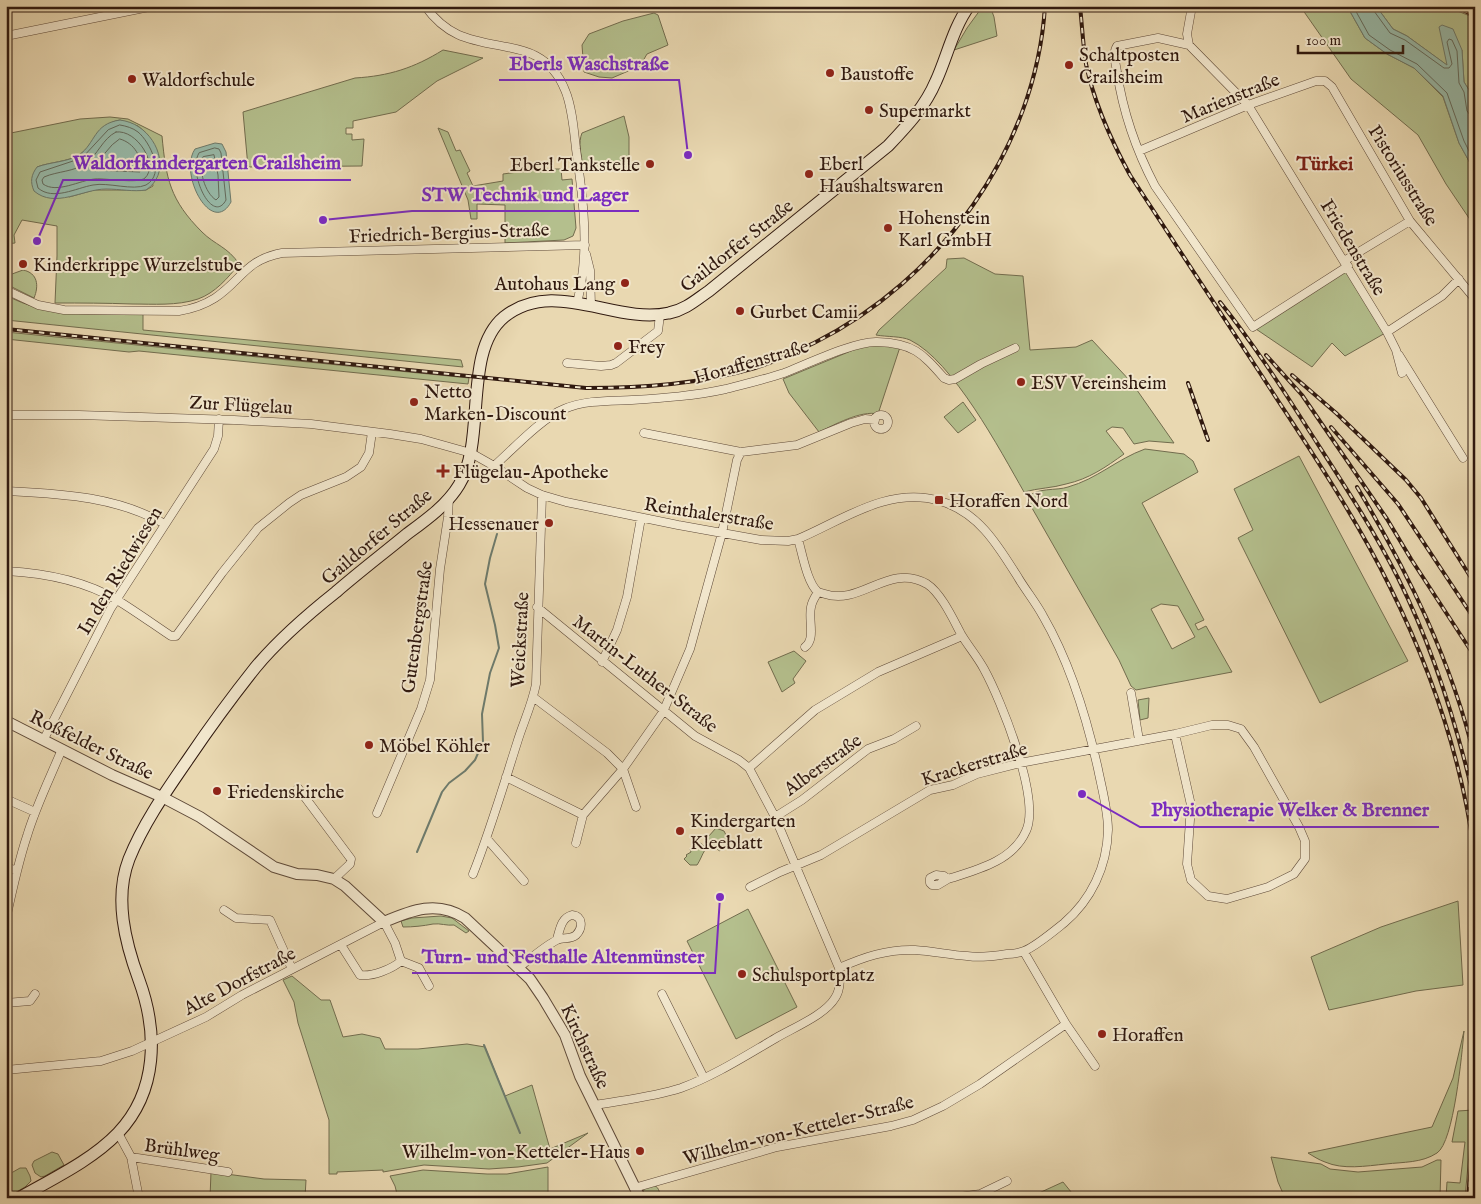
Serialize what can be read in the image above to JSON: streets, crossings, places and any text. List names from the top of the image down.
{
  "streets": {
    "main road": ["Gaildorfer Straße"],
    "street": [
      "Marienstraße",
      "Pistoriusstraße",
      "Friedrich-Bergius-Straße",
      "Friedenstraße",
      "Horaffenstraße",
      "Zur Flügelau",
      "Reinthalerstraße",
      "In den Riedwiesen",
      "Gutenbergstraße",
      "Weickstraße",
      "Martin-Luther-Straße",
      "Roßfelder Straße",
      "Krackerstraße",
      "Alberstraße",
      "Alte Dorfstraße",
      "Kirchstraße",
      "Wilhelm-von-Ketteler-Straße",
      "Brühlweg"
    ]
  },
  "crossings": [
    ["Marienstraße", "Pistoriusstraße"],
    ["Marienstraße", "Friedenstraße"],
    ["Gaildorfer Straße", "Zur Flügelau"],
    ["Gaildorfer Straße", "Reinthalerstraße"],
    ["Gaildorfer Straße", "Gutenbergstraße"],
    ["Gaildorfer Straße", "Roßfelder Straße"],
    ["Gaildorfer Straße", "Alte Dorfstraße"],
    ["Horaffenstraße", "Reinthalerstraße"],
    ["Zur Flügelau", "Reinthalerstraße"],
    ["Zur Flügelau", "In den Riedwiesen"],
    ["Reinthalerstraße", "Weickstraße"],
    ["Reinthalerstraße", "Martin-Luther-Straße"],
    ["Reinthalerstraße", "Krackerstraße"],
    ["In den Riedwiesen", "Roßfelder Straße"],
    ["Weickstraße", "Martin-Luther-Straße"],
    ["Martin-Luther-Straße", "Krackerstraße"],
    ["Martin-Luther-Straße", "Alberstraße"],
    ["Martin-Luther-Straße", "Kirchstraße"],
    ["Alte Dorfstraße", "Kirchstraße"],
    ["Kirchstraße", "Wilhelm-von-Ketteler-Straße"]
  ],
  "districts": ["Türkei"],
  "places": {
    "other": [
      "Schaltposten Crailsheim",
      "Baustoffe",
      "Waldorfschule",
      "Supermarkt",
      "Eberls Waschstraße",
      "Eberl Tankstelle",
      "Eberl Haushaltswaren",
      "STW Technik und Lager",
      "Hohenstein Karl GmbH",
      "Waldorfkindergarten Crailsheim",
      "Kinderkrippe Wurzelstube",
      "Autohaus Lang",
      "Gurbet Camii",
      "Frey",
      "ESV Vereinsheim",
      "Netto Marken-Discount",
      "Hessenauer",
      "Möbel Köhler",
      "Friedenskirche",
      "Physiotherapie Welker & Brenner",
      "Kindergarten Kleeblatt",
      "Turn- und Festhalle Altenmünster",
      "Schulsportplatz",
      "Horaffen",
      "Wilhelm-von-Ketteler-Haus"
    ],
    "health": ["Flügelau-Apotheke"],
    "transit": ["Horaffen Nord"]
  },
  "scale_bar": "100 m"
}
